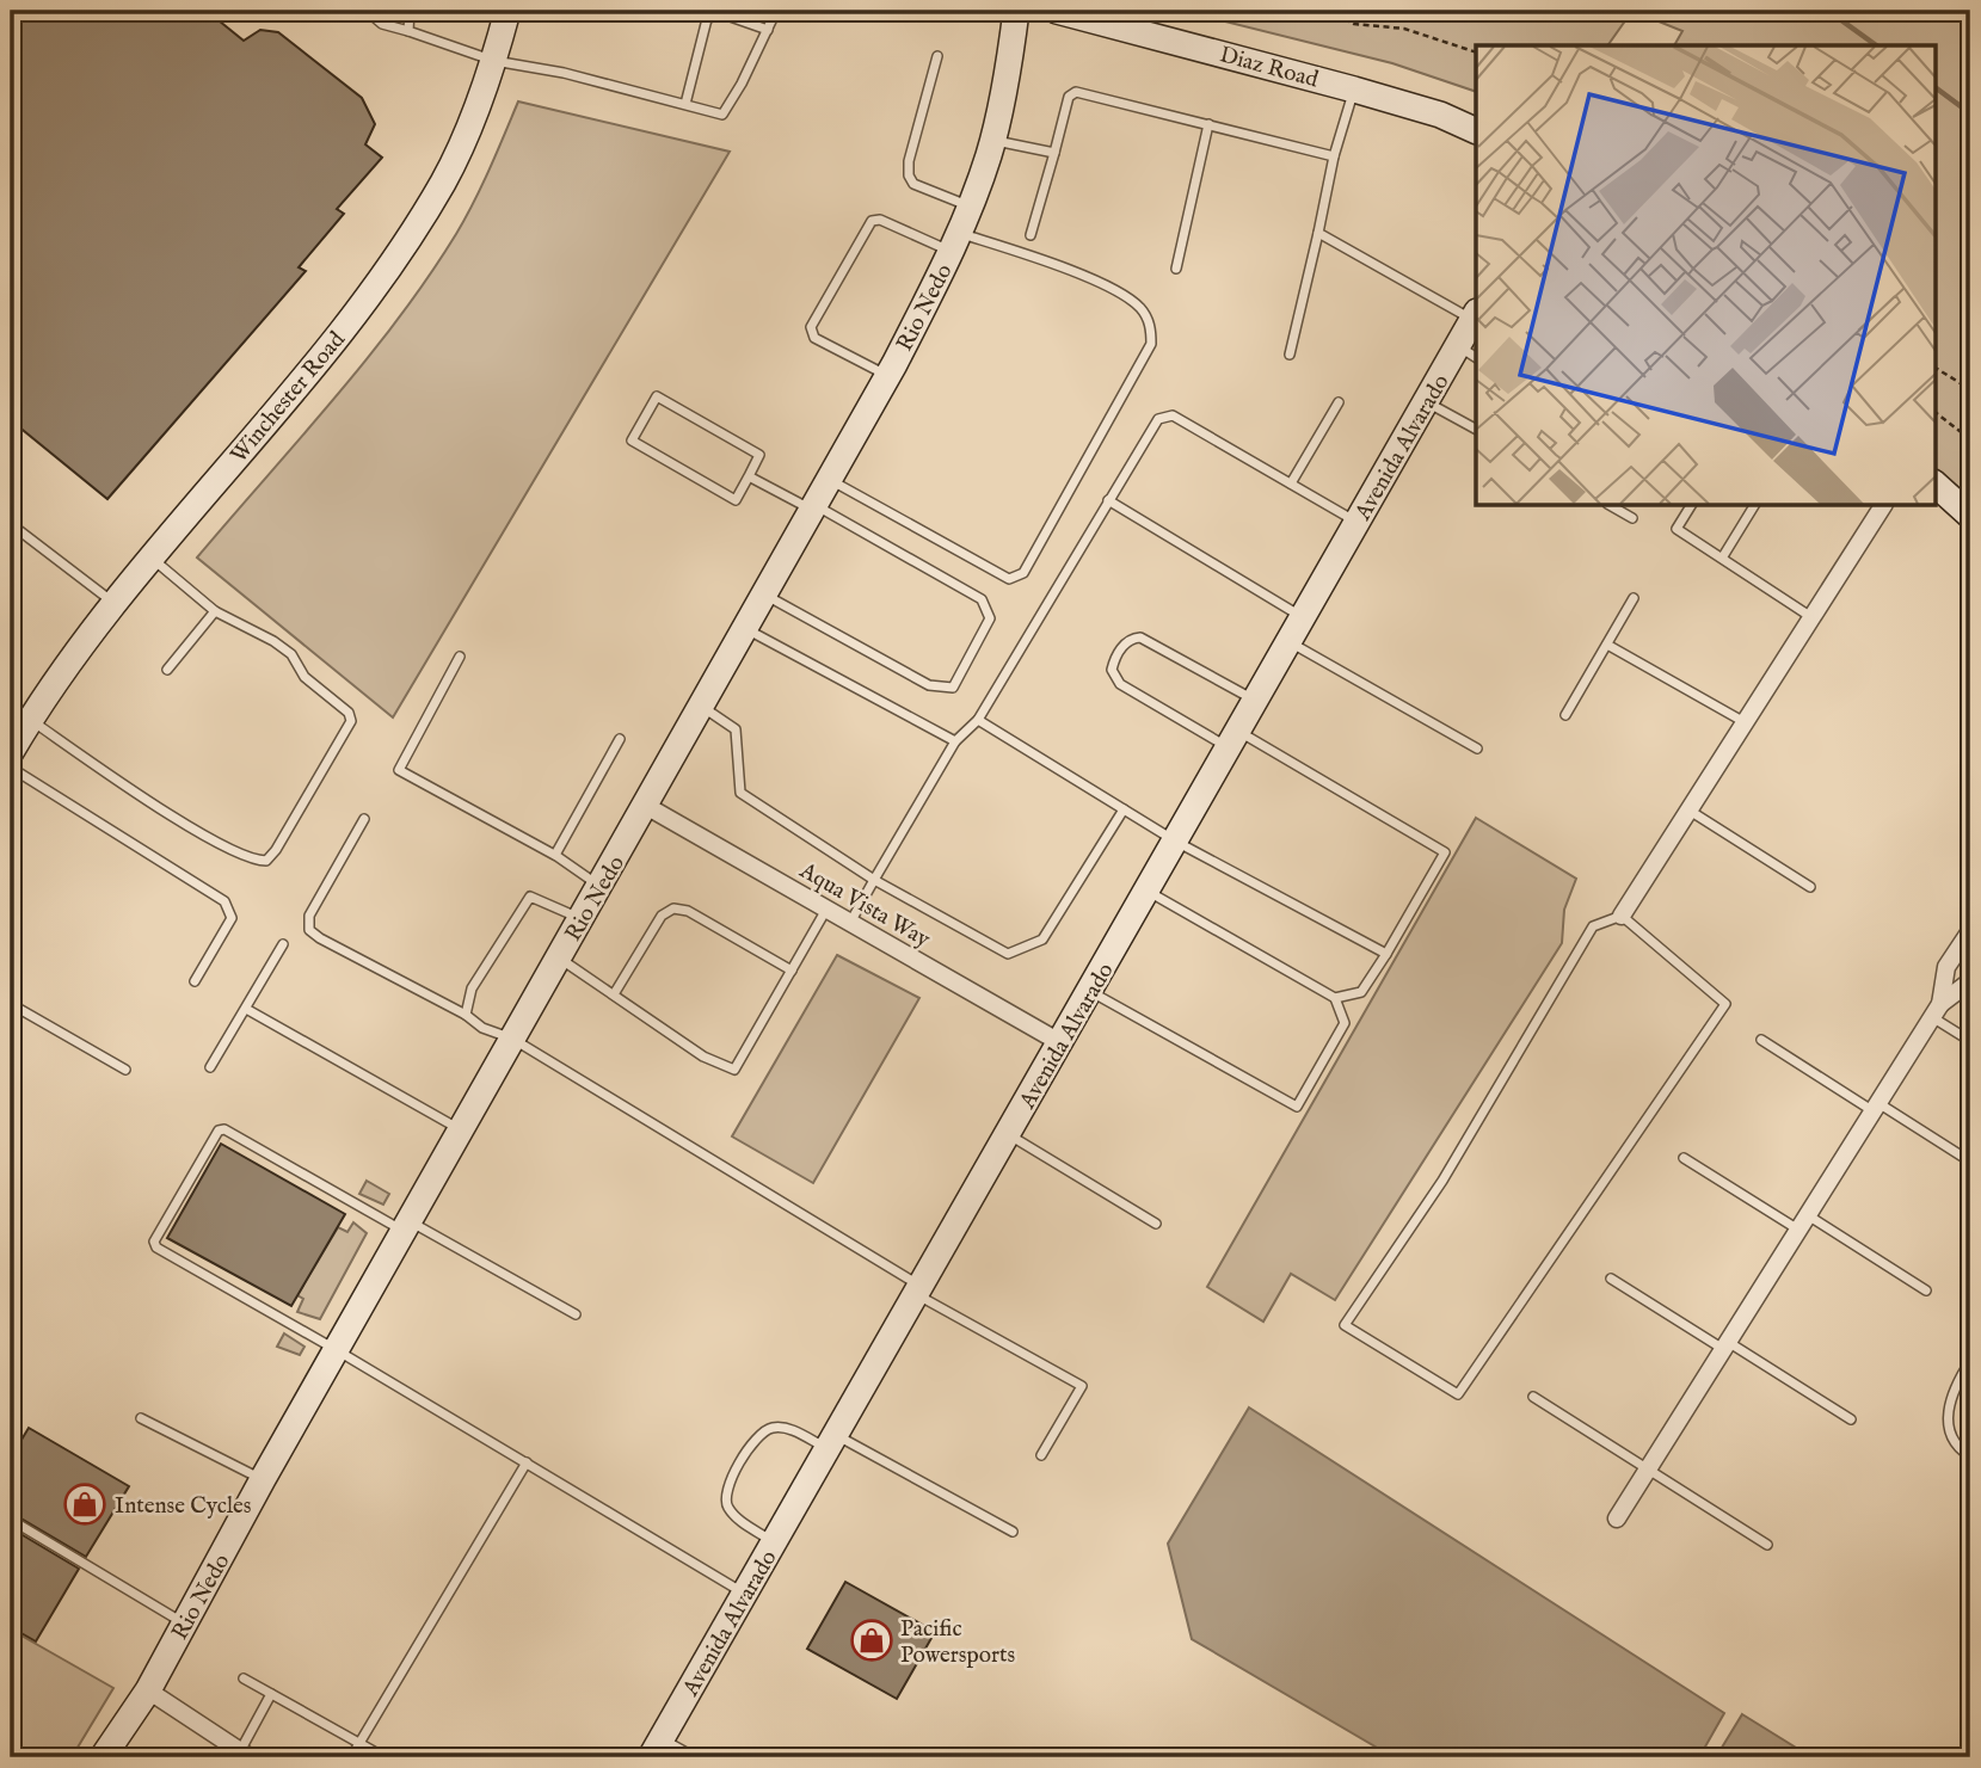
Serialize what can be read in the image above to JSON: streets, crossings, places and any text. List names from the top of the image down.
{
  "streets": {
    "street": [
      "Diaz Road",
      "Rio Nedo",
      "Winchester Road",
      "Avenida Alvarado",
      "Aqua Vista Way"
    ]
  },
  "crossings": [
    ["Rio Nedo", "Aqua Vista Way"],
    ["Avenida Alvarado", "Aqua Vista Way"]
  ],
  "places": {
    "shop": ["Intense Cycles", "Pacific Powersports"]
  }
}
